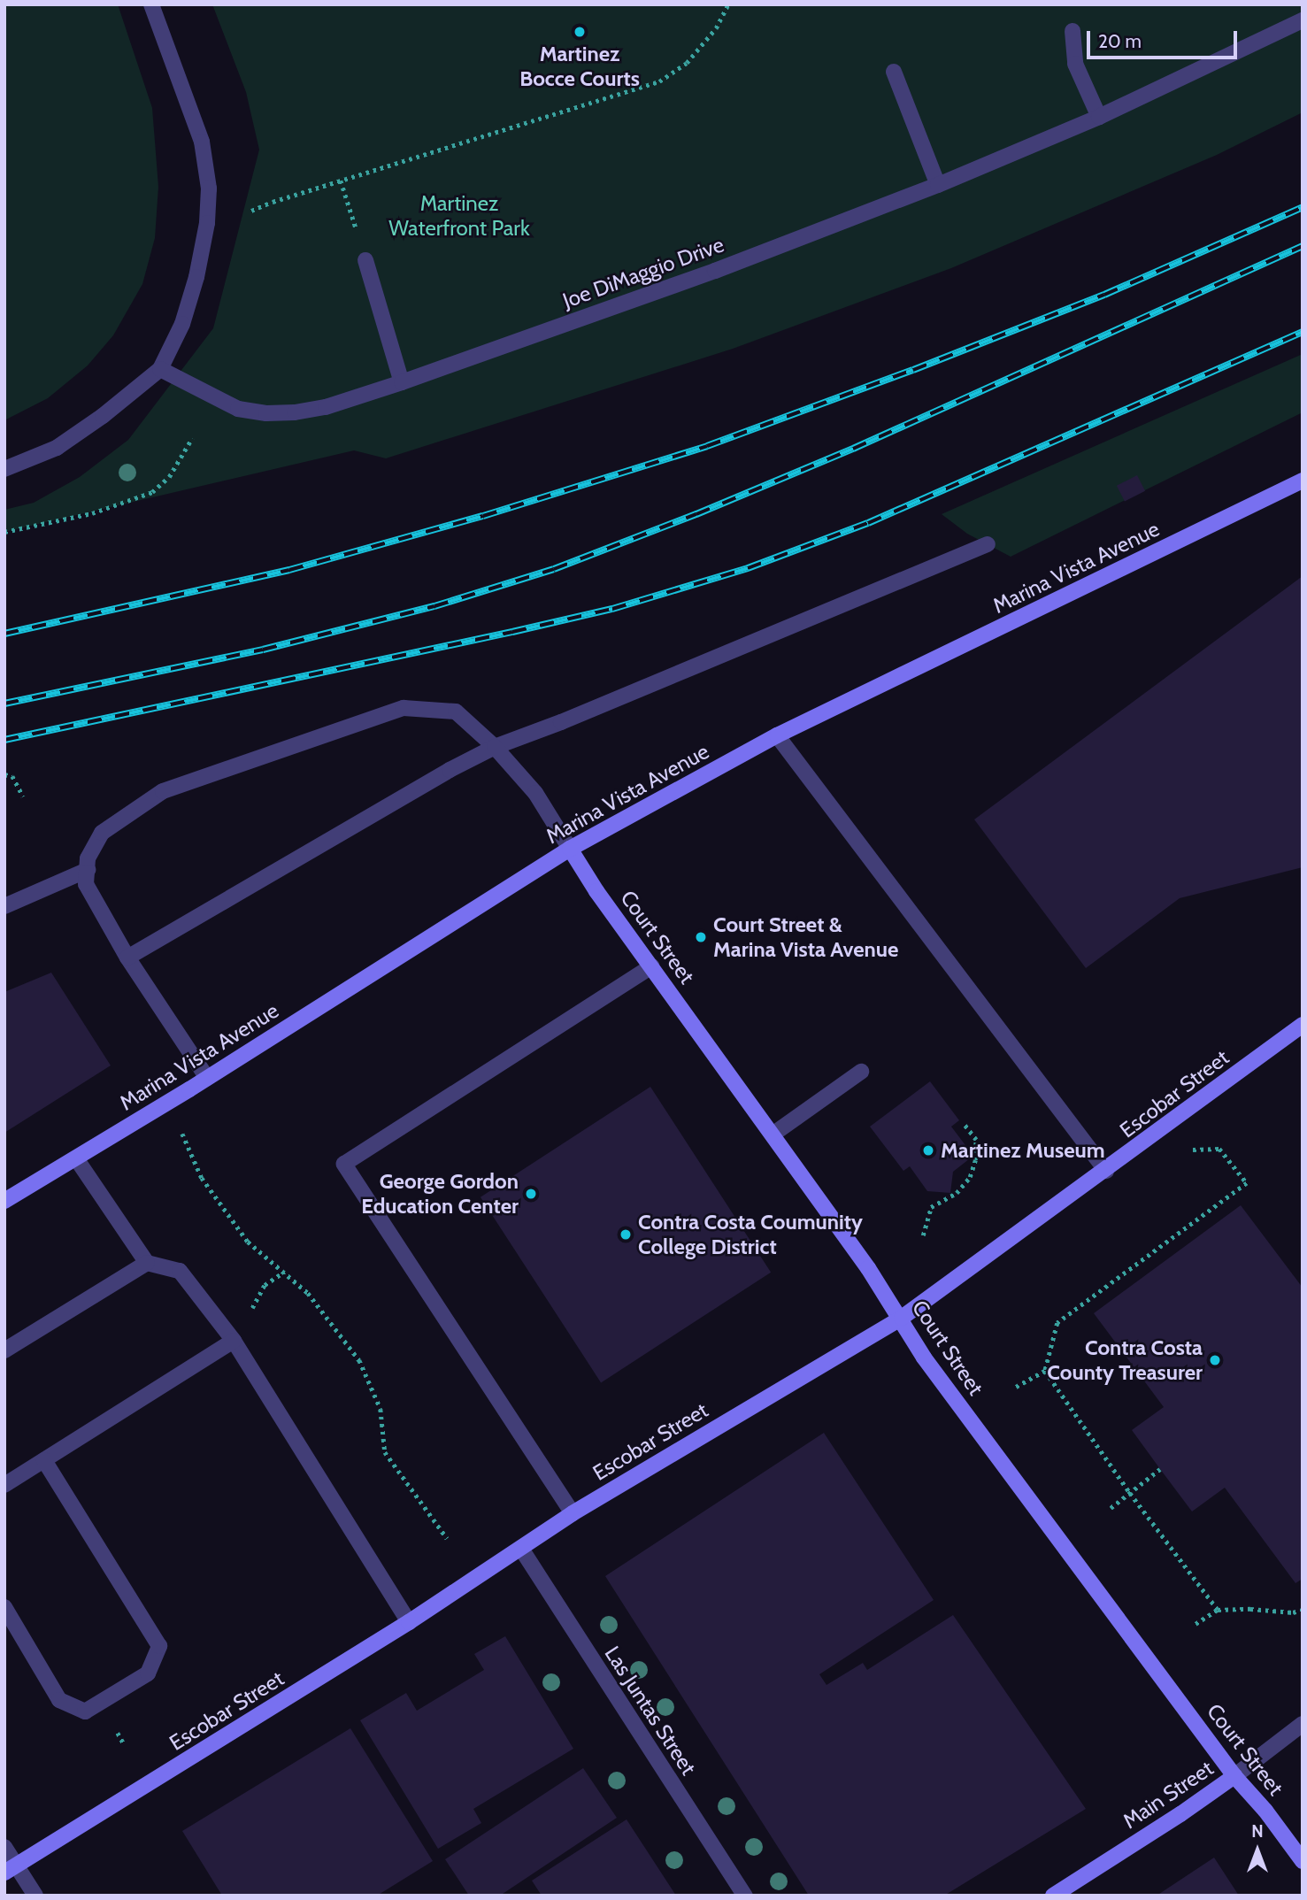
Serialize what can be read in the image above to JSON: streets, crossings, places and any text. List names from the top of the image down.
{
  "streets": {
    "main road": [
      "Marina Vista Avenue",
      "Court Street",
      "Escobar Street",
      "Main Street"
    ],
    "street": ["Joe DiMaggio Drive", "Las Juntas Street"]
  },
  "crossings": [
    ["Marina Vista Avenue", "Court Street"],
    ["Court Street", "Escobar Street"],
    ["Court Street", "Main Street"],
    ["Escobar Street", "Las Juntas Street"]
  ],
  "parks": ["Martinez Waterfront Park"],
  "places": [
    "Martinez Bocce Courts",
    "Court Street & Marina Vista Avenue",
    "Martinez Museum",
    "George Gordon Education Center",
    "Contra Costa Coumunity College District",
    "Contra Costa County Treasurer"
  ],
  "scale_bar": "20 m",
  "north": "top"
}
